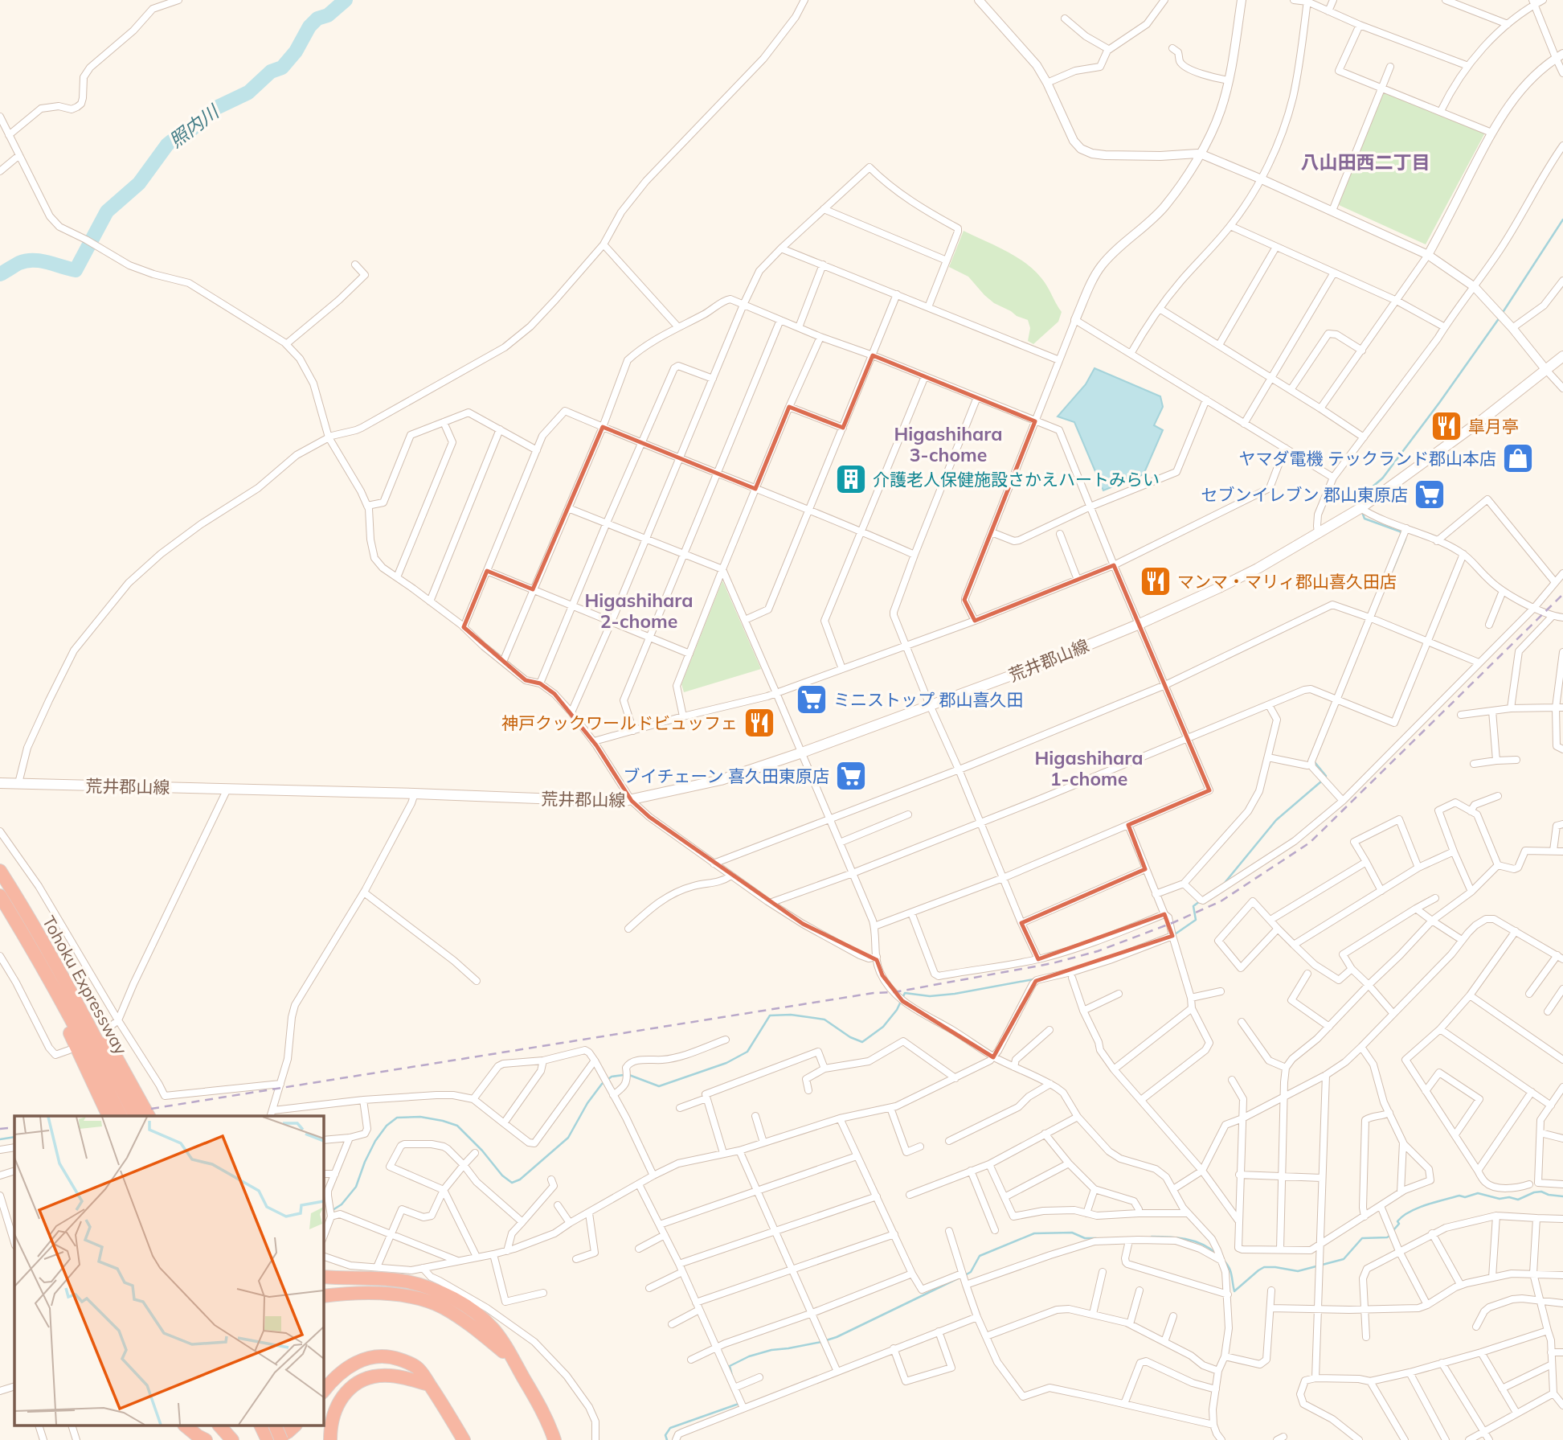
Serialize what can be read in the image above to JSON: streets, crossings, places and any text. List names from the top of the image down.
{
  "streets": {
    "highway": ["Tohoku Expressway"],
    "main road": ["荒井郡山線"]
  },
  "districts": [
    "八山田西二丁目",
    "Higashihara 3-chome",
    "Higashihara 2-chome",
    "Higashihara 1-chome"
  ],
  "water": ["照内川"],
  "places": {
    "restaurant": ["皐月亭", "マンマ・マリィ郡山喜久田店", "神戸クックワールドビュッフェ"],
    "shop": ["ヤマダ電機 テックランド郡山本店"],
    "building": ["介護老人保健施設さかえハートみらい"],
    "supermarket": ["セブンイレブン 郡山東原店", "ミニストップ 郡山喜久田", "ブイチェーン 喜久田東原店"]
  }
}
